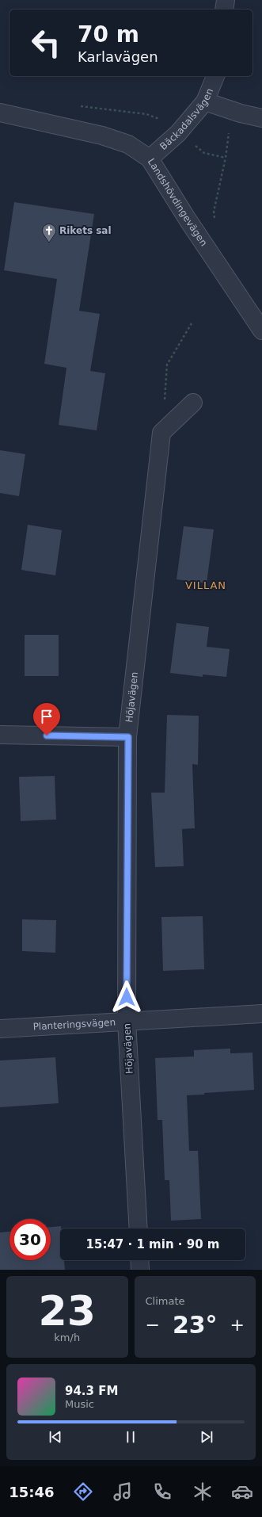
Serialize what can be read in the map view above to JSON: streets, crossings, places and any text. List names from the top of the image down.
{
  "streets": {
    "street": [
      "Bäckadalsvägen",
      "Landshövdingevägen",
      "Höjavägen",
      "Planteringsvägen"
    ]
  },
  "crossings": [
    ["Bäckadalsvägen", "Landshövdingevägen"],
    ["Höjavägen", "Planteringsvägen"]
  ],
  "districts": ["VILLAN"],
  "places": {
    "church": ["Rikets sal"]
  },
  "page": {
    "turn": ["70 m", "Karlavägen"],
    "limit": "30",
    "trip": "15:47 · 1 min · 90 m",
    "tile": [
      ["23", "km/h"],
      "Climate"
    ],
    "heat": ["−", "23°", "+"],
    "song": ["94.3 FM", "Music"],
    "tabs": "15:46"
  }
}
